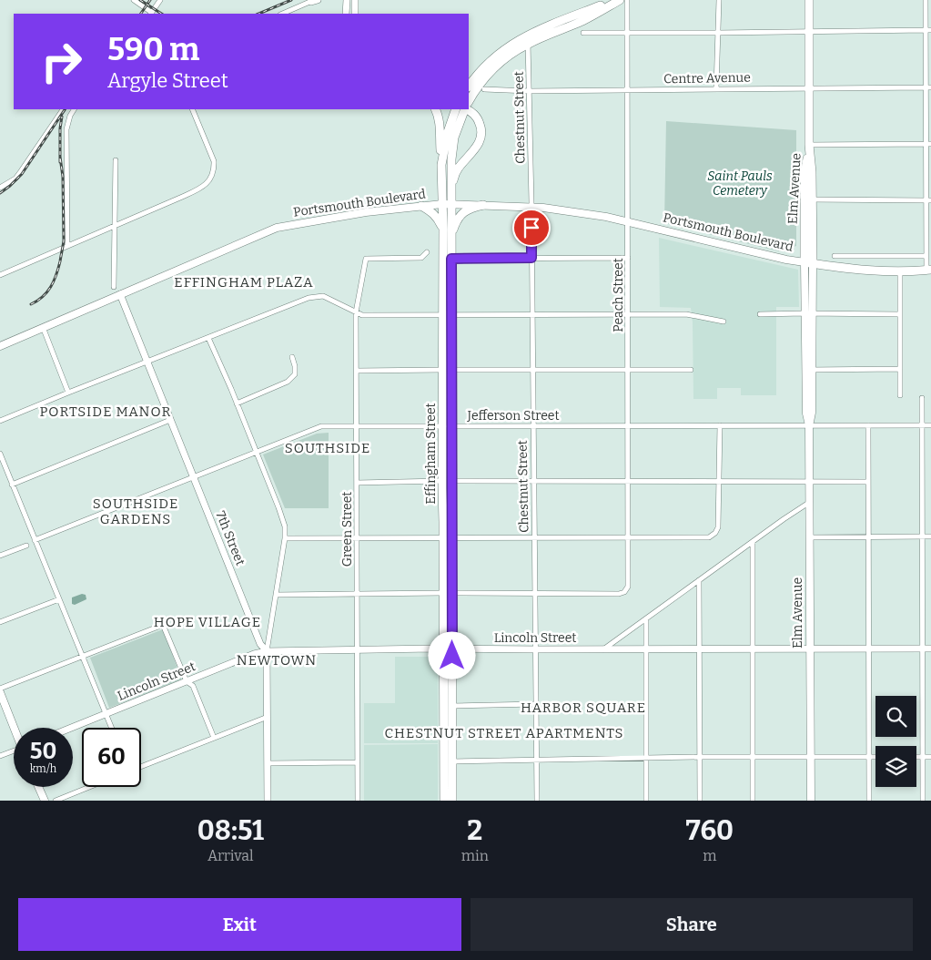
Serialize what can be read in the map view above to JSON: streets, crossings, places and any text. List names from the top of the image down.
{
  "streets": {
    "main road": ["Elm Avenue", "Portsmouth Boulevard", "Effingham Street"],
    "street": [
      "Centre Avenue",
      "Chestnut Street",
      "Peach Street",
      "Jefferson Street",
      "Green Street",
      "7th Street",
      "Lincoln Street"
    ]
  },
  "crossings": [
    ["Centre Avenue", "Chestnut Street"],
    ["Centre Avenue", "Elm Avenue"],
    ["Centre Avenue", "Peach Street"],
    ["Chestnut Street", "Portsmouth Boulevard"],
    ["Chestnut Street", "Peach Street"],
    ["Chestnut Street", "Jefferson Street"],
    ["Chestnut Street", "Lincoln Street"],
    ["Elm Avenue", "Portsmouth Boulevard"],
    ["Elm Avenue", "Jefferson Street"],
    ["Elm Avenue", "Lincoln Street"],
    ["Portsmouth Boulevard", "Peach Street"],
    ["Portsmouth Boulevard", "Effingham Street"],
    ["Portsmouth Boulevard", "7th Street"],
    ["Peach Street", "Jefferson Street"],
    ["Jefferson Street", "Effingham Street"],
    ["Jefferson Street", "Green Street"],
    ["Jefferson Street", "7th Street"],
    ["Effingham Street", "Lincoln Street"],
    ["Green Street", "Lincoln Street"],
    ["7th Street", "Lincoln Street"]
  ],
  "districts": [
    "EFFINGHAM PLAZA",
    "PORTSIDE MANOR",
    "SOUTHSIDE",
    "SOUTHSIDE GARDENS",
    "HOPE VILLAGE",
    "NEWTOWN",
    "HARBOR SQUARE",
    "CHESTNUT STREET APARTMENTS"
  ],
  "parks": ["Saint Pauls Cemetery"],
  "page": {
    "turn": ["590 m", "Argyle Street"],
    "speed": "50 km/h",
    "limit": "60",
    "eta": [
      "08:51",
      "Arrival",
      "2",
      "min",
      "760",
      "m"
    ],
    "buttons": ["Exit", "Share"]
  }
}
